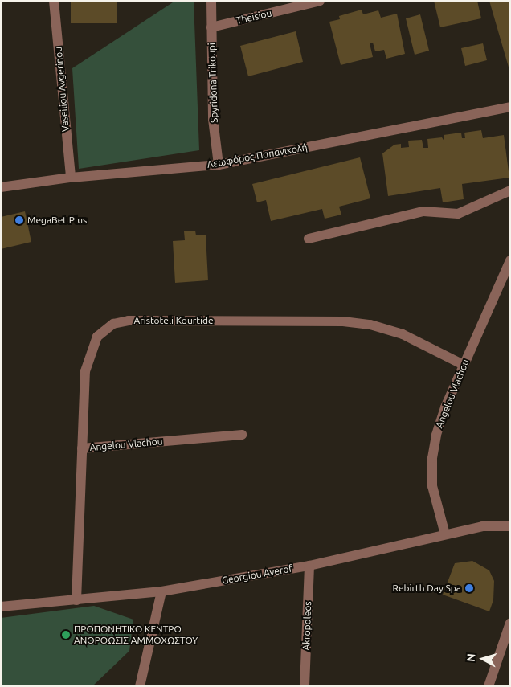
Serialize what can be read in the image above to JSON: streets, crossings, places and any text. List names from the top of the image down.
{
  "streets": {
    "street": [
      "Theisiou",
      "Spyridona Trikoupi",
      "Vaseiliou Avgerinou",
      "Λεωφόρος Παπανικολή",
      "Aristoteli Kourtide",
      "Angelou Vlachou",
      "Georgiou Averof",
      "Akropoleos"
    ]
  },
  "crossings": [
    ["Theisiou", "Spyridona Trikoupi"],
    ["Spyridona Trikoupi", "Λεωφόρος Παπανικολή"],
    ["Vaseiliou Avgerinou", "Λεωφόρος Παπανικολή"],
    ["Aristoteli Kourtide", "Angelou Vlachou"],
    ["Aristoteli Kourtide", "Georgiou Averof"],
    ["Angelou Vlachou", "Georgiou Averof"],
    ["Georgiou Averof", "Akropoleos"]
  ],
  "places": ["MegaBet Plus", "Rebirth Day Spa", "ΠΡΟΠΟΝΗΤΙΚΟ ΚΕΝΤΡΟ ΑΝΟΡΘΩΣΙΣ ΑΜΜΟΧΩΣΤΟΥ"],
  "north": "left"
}
